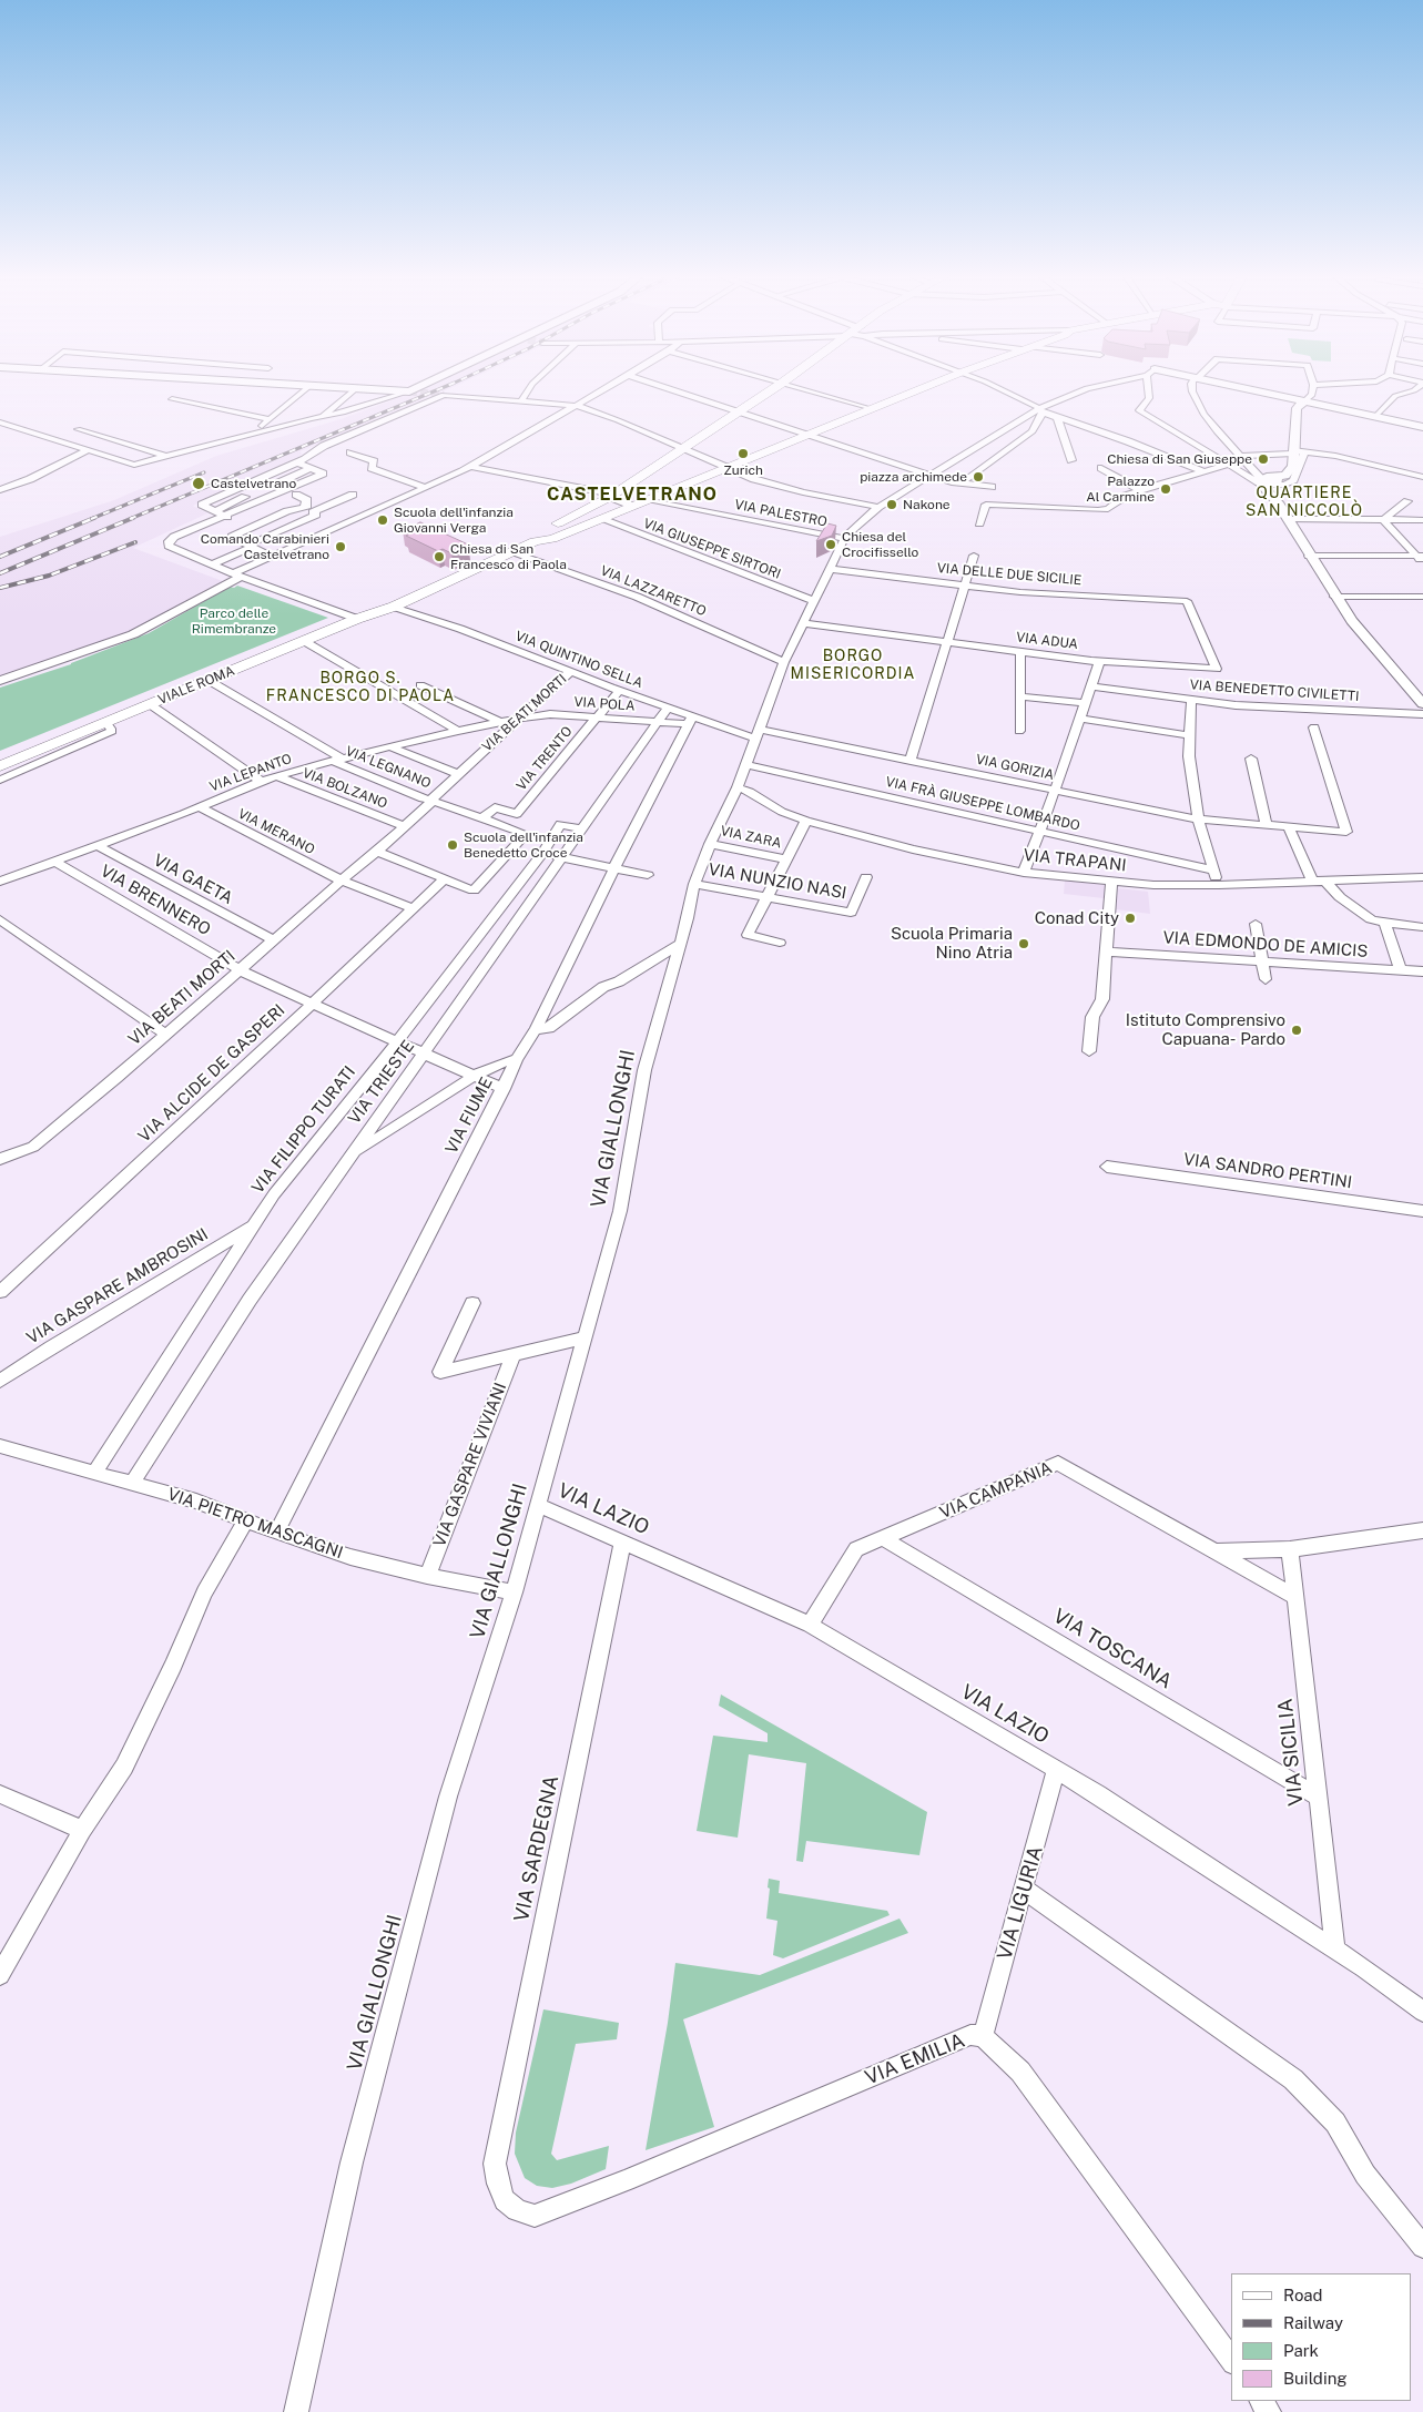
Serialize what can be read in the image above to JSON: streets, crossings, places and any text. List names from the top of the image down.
{
  "streets": {
    "main road": ["VIALE ROMA"],
    "street": [
      "VIA PALESTRO",
      "VIA GIUSEPPE SIRTORI",
      "VIA DELLE DUE SICILIE",
      "VIA LAZZARETTO",
      "VIA ADUA",
      "VIA QUINTINO SELLA",
      "VIA BENEDETTO CIVILETTI",
      "VIA POLA",
      "VIA BEATI MORTI",
      "VIA TRENTO",
      "VIA LEGNANO",
      "VIA GORIZIA",
      "VIA LEPANTO",
      "VIA BOLZANO",
      "VIA FRÀ GIUSEPPE LOMBARDO",
      "VIA MERANO",
      "VIA ZARA",
      "VIA TRAPANI",
      "VIA GAETA",
      "VIA NUNZIO NASI",
      "VIA BRENNERO",
      "VIA EDMONDO DE AMICIS",
      "VIA ALCIDE DE GASPERI",
      "VIA TRIESTE",
      "VIA FIUME",
      "VIA GIALLONGHI",
      "VIA FILIPPO TURATI",
      "VIA SANDRO PERTINI",
      "VIA GASPARE AMBROSINI",
      "VIA GASPARE VIVIANI",
      "VIA CAMPANIA",
      "VIA LAZIO",
      "VIA PIETRO MASCAGNI",
      "VIA TOSCANA",
      "VIA SICILIA",
      "VIA SARDEGNA",
      "VIA LIGURIA",
      "VIA EMILIA"
    ]
  },
  "crossings": [
    ["VIA PALESTRO", "VIA GIALLONGHI"],
    ["VIA GIUSEPPE SIRTORI", "VIA GIALLONGHI"],
    ["VIA DELLE DUE SICILIE", "VIA ADUA"],
    ["VIA DELLE DUE SICILIE", "VIA GIALLONGHI"],
    ["VIA LAZZARETTO", "VIA GIALLONGHI"],
    ["VIA ADUA", "VIA GIALLONGHI"],
    ["VIA QUINTINO SELLA", "VIALE ROMA"],
    ["VIA QUINTINO SELLA", "VIA POLA"],
    ["VIA QUINTINO SELLA", "VIA BEATI MORTI"],
    ["VIA QUINTINO SELLA", "VIA TRENTO"],
    ["VIA QUINTINO SELLA", "VIA GORIZIA"],
    ["VIA QUINTINO SELLA", "VIA TRIESTE"],
    ["VIA QUINTINO SELLA", "VIA FIUME"],
    ["VIA QUINTINO SELLA", "VIA GIALLONGHI"],
    ["VIALE ROMA", "VIA LEGNANO"],
    ["VIA POLA", "VIA BEATI MORTI"],
    ["VIA POLA", "VIA TRENTO"],
    ["VIA POLA", "VIA LEPANTO"],
    ["VIA POLA", "VIA TRIESTE"],
    ["VIA POLA", "VIA FIUME"],
    ["VIA BEATI MORTI", "VIA LEGNANO"],
    ["VIA BEATI MORTI", "VIA LEPANTO"],
    ["VIA BEATI MORTI", "VIA BOLZANO"],
    ["VIA BEATI MORTI", "VIA MERANO"],
    ["VIA BEATI MORTI", "VIA GAETA"],
    ["VIA BEATI MORTI", "VIA BRENNERO"],
    ["VIA TRENTO", "VIA LEGNANO"],
    ["VIA LEGNANO", "VIA LEPANTO"],
    ["VIA LEGNANO", "VIA ALCIDE DE GASPERI"],
    ["VIA GORIZIA", "VIA GIALLONGHI"],
    ["VIA LEPANTO", "VIA BOLZANO"],
    ["VIA LEPANTO", "VIA MERANO"],
    ["VIA LEPANTO", "VIA GAETA"],
    ["VIA LEPANTO", "VIA BRENNERO"],
    ["VIA FRÀ GIUSEPPE LOMBARDO", "VIA GIALLONGHI"],
    ["VIA MERANO", "VIA ALCIDE DE GASPERI"],
    ["VIA ZARA", "VIA GIALLONGHI"],
    ["VIA TRAPANI", "VIA GIALLONGHI"],
    ["VIA NUNZIO NASI", "VIA GIALLONGHI"],
    ["VIA BRENNERO", "VIA ALCIDE DE GASPERI"],
    ["VIA BRENNERO", "VIA TRIESTE"],
    ["VIA BRENNERO", "VIA FIUME"],
    ["VIA BRENNERO", "VIA FILIPPO TURATI"],
    ["VIA TRIESTE", "VIA FILIPPO TURATI"],
    ["VIA TRIESTE", "VIA PIETRO MASCAGNI"],
    ["VIA FIUME", "VIA PIETRO MASCAGNI"],
    ["VIA GIALLONGHI", "VIA GASPARE VIVIANI"],
    ["VIA GIALLONGHI", "VIA LAZIO"],
    ["VIA GIALLONGHI", "VIA PIETRO MASCAGNI"],
    ["VIA FILIPPO TURATI", "VIA GASPARE AMBROSINI"],
    ["VIA FILIPPO TURATI", "VIA PIETRO MASCAGNI"],
    ["VIA GASPARE VIVIANI", "VIA PIETRO MASCAGNI"],
    ["VIA CAMPANIA", "VIA LAZIO"],
    ["VIA CAMPANIA", "VIA TOSCANA"],
    ["VIA CAMPANIA", "VIA SICILIA"],
    ["VIA LAZIO", "VIA SICILIA"],
    ["VIA LAZIO", "VIA SARDEGNA"],
    ["VIA LAZIO", "VIA LIGURIA"],
    ["VIA TOSCANA", "VIA SICILIA"],
    ["VIA SARDEGNA", "VIA EMILIA"],
    ["VIA LIGURIA", "VIA EMILIA"]
  ],
  "districts": [
    "QUARTIERE SAN NICCOLÒ",
    "CASTELVETRANO",
    "BORGO MISERICORDIA",
    "BORGO S. FRANCESCO DI PAOLA"
  ],
  "parks": ["Parco delle Rimembranze"],
  "places": [
    "Zurich",
    "Chiesa di San Giuseppe",
    "piazza archimede",
    "Castelvetrano",
    "Palazzo Al Carmine",
    "Nakone",
    "Scuola dell'infanzia Giovanni Verga",
    "Chiesa del Crocifissello",
    "Comando Carabinieri Castelvetrano",
    "Chiesa di San Francesco di Paola",
    "Scuola dell'infanzia Benedetto Croce",
    "Conad City",
    "Scuola Primaria Nino Atria",
    "Istituto Comprensivo Capuana- Pardo"
  ],
  "legend": [
    "Road",
    "Railway",
    "Park",
    "Building"
  ]
}
